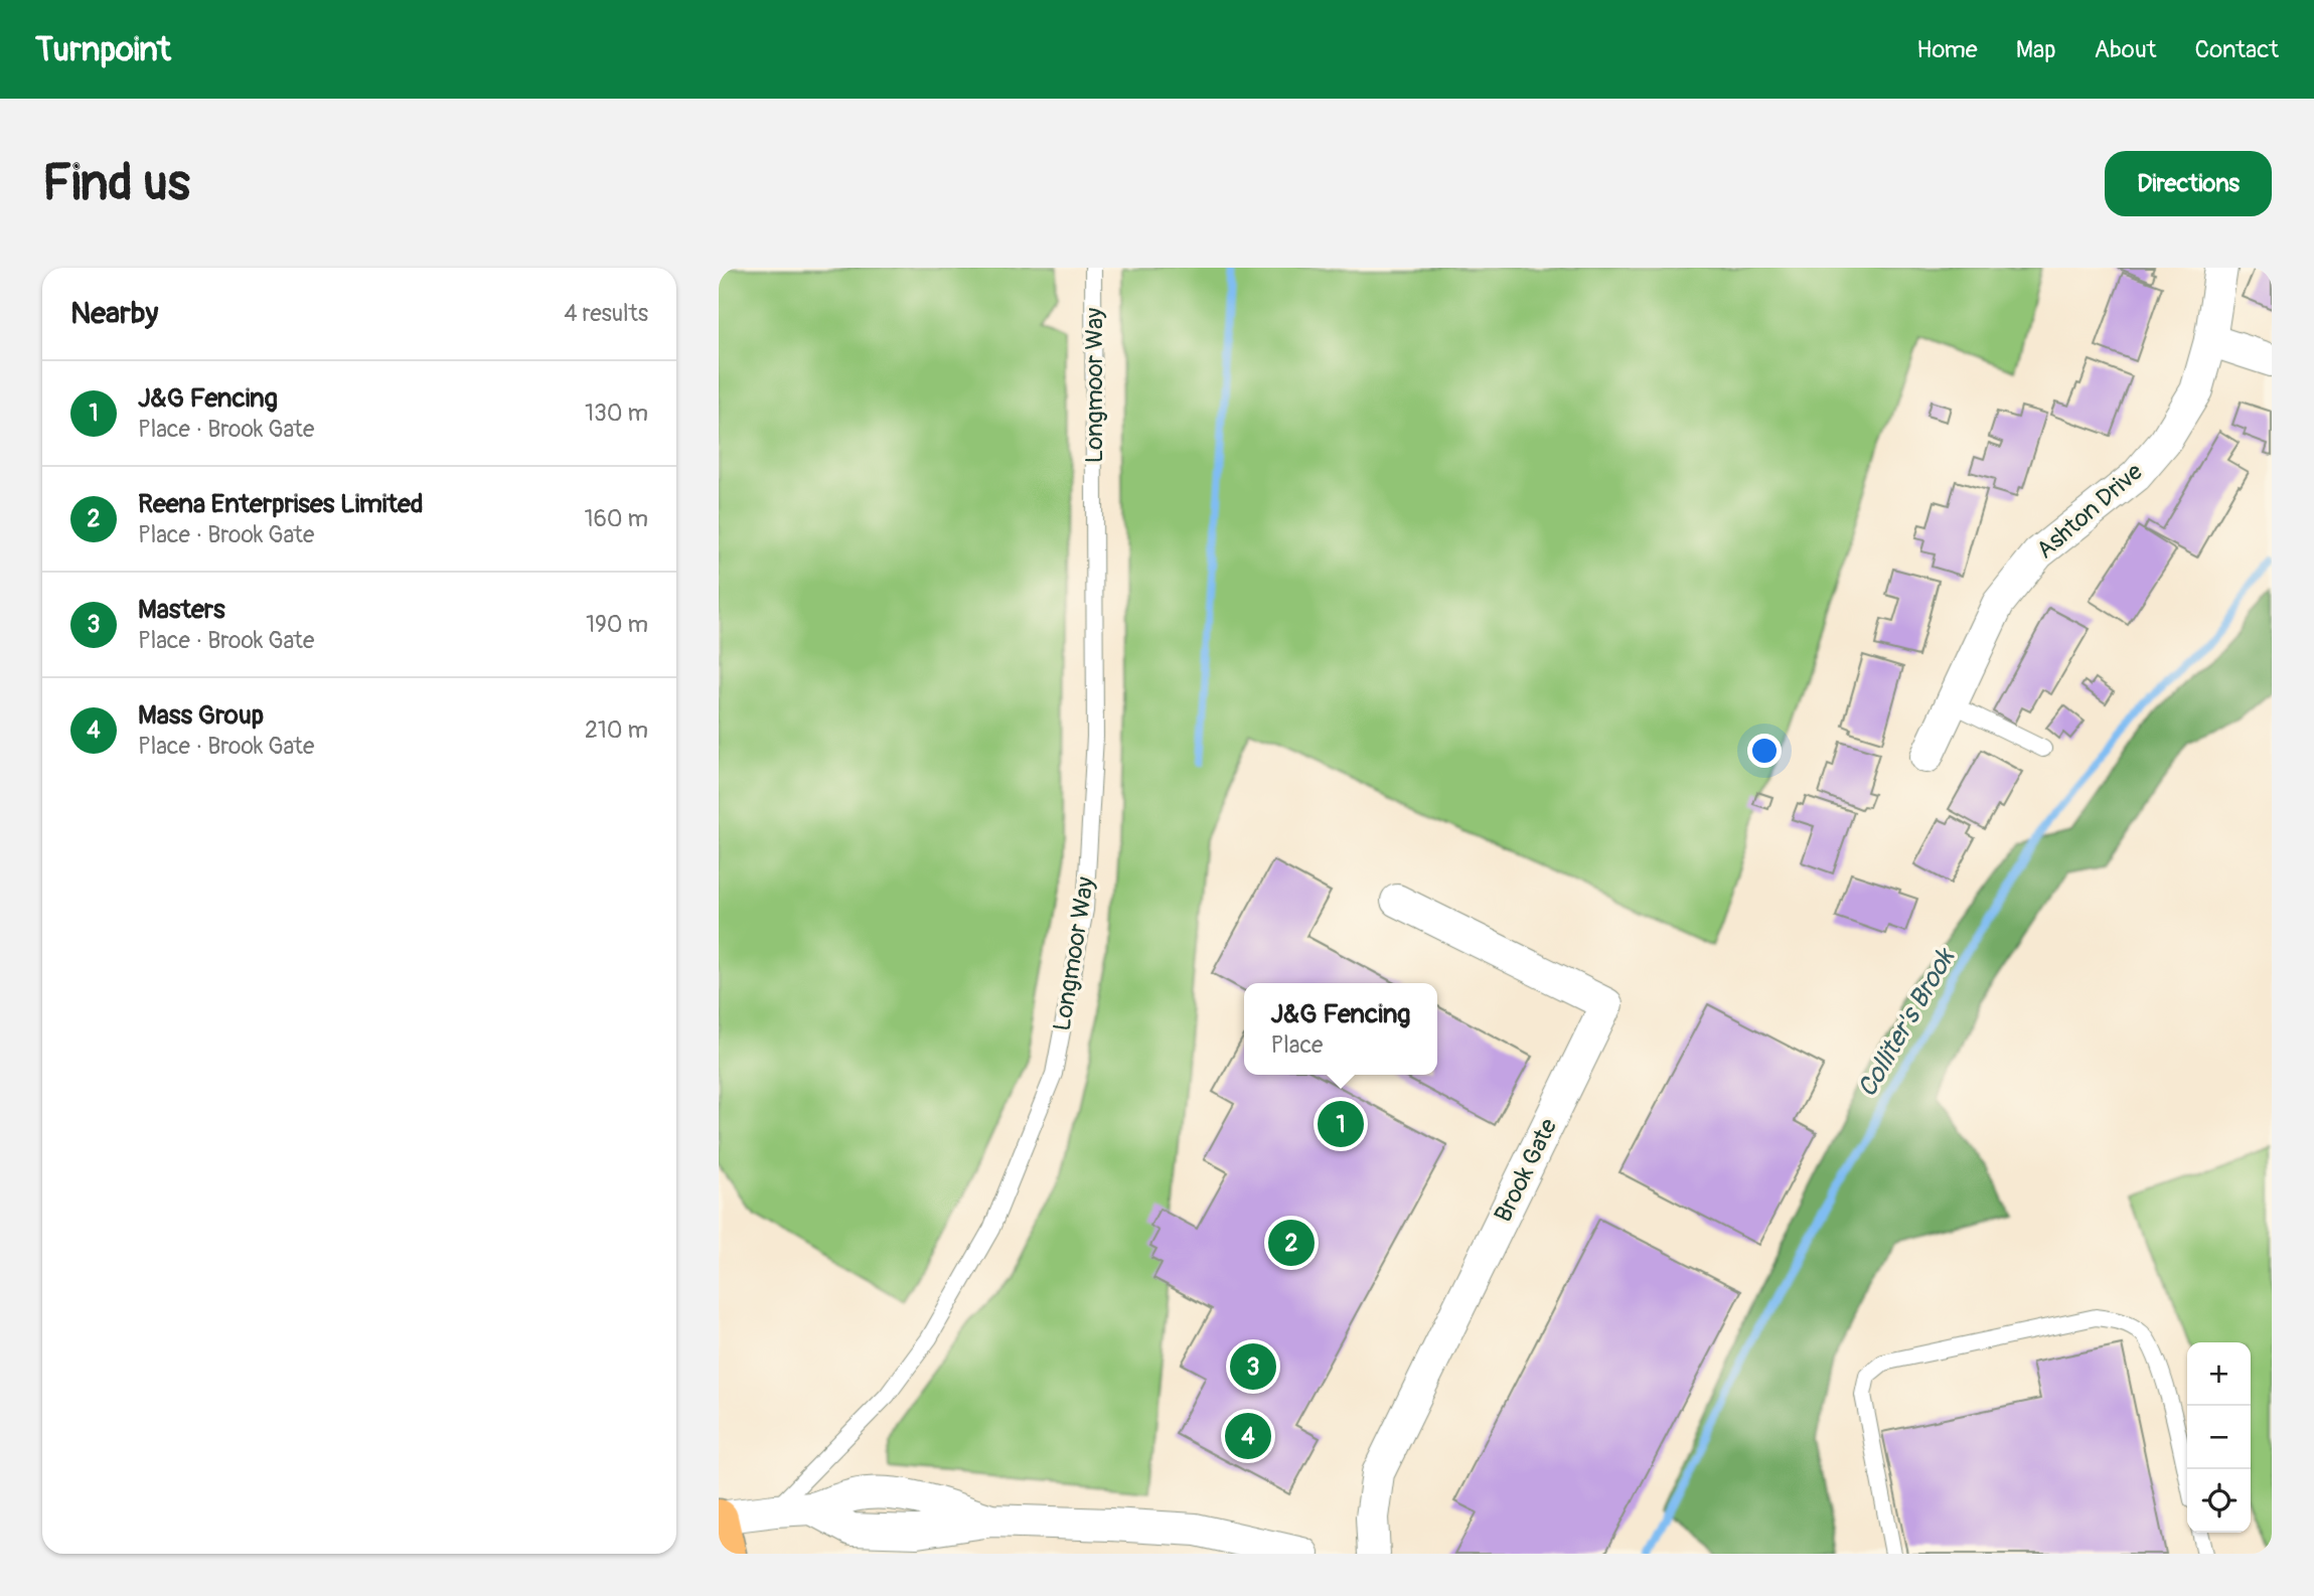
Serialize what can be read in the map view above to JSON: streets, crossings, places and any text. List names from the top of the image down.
{
  "streets": {
    "street": ["Ashton Drive", "Brook Gate"],
    "lane": ["Longmoor Way"]
  },
  "water": ["Colliter's Brook"],
  "page": {
    "header": "Turnpoint",
    "nav": [
      "Home",
      "Map",
      "About",
      "Contact"
    ],
    "buttons": "Directions",
    "title": "Find us",
    "heading": ["Nearby", "4 results"],
    "list": [
      {
        "mark": "1",
        "name": "J&G Fencing",
        "note": "Place · Brook Gate",
        "value": "130 m"
      },
      {
        "mark": "2",
        "name": "Reena Enterprises Limited",
        "note": "Place · Brook Gate",
        "value": "160 m"
      },
      {
        "mark": "3",
        "name": "Masters",
        "note": "Place · Brook Gate",
        "value": "190 m"
      },
      {
        "mark": "4",
        "name": "Mass Group",
        "note": "Place · Brook Gate",
        "value": "210 m"
      }
    ],
    "popup": ["J&G Fencing", "Place"],
    "pins": [
      "1",
      "2",
      "3",
      "4"
    ],
    "map_buttons": ["+", "−"]
  }
}
